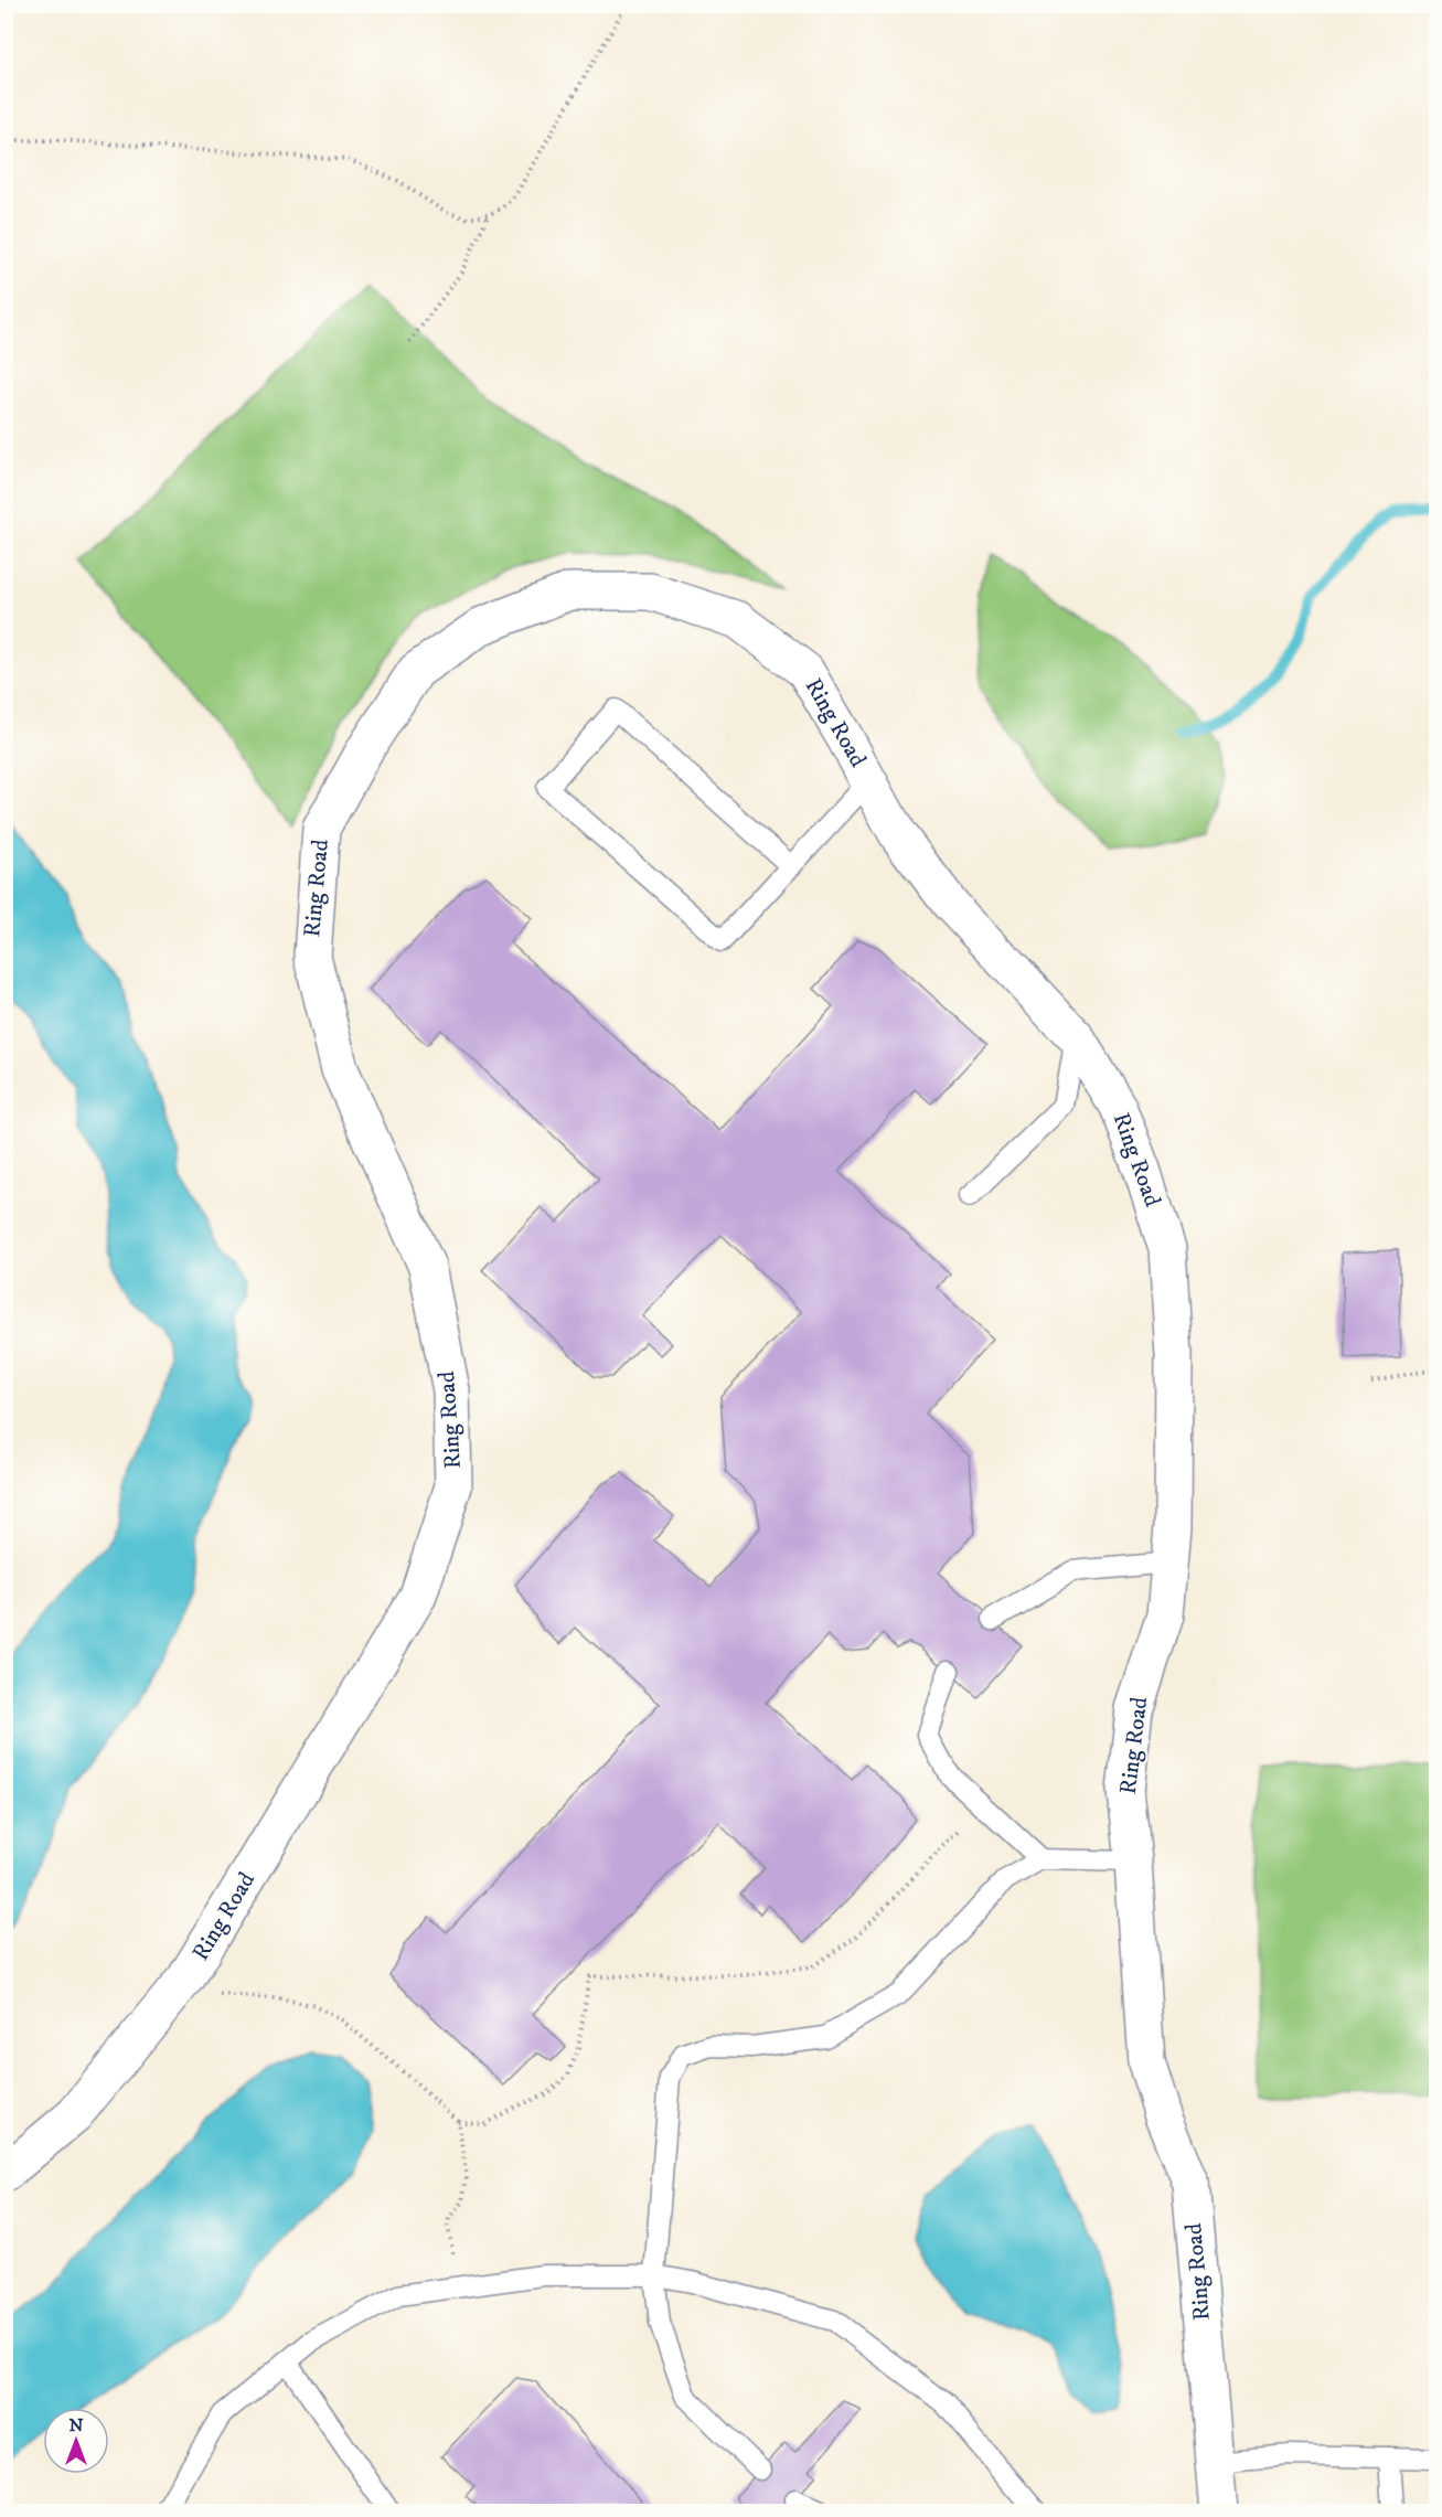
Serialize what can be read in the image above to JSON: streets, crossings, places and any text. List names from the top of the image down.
{
  "streets": {
    "street": ["Ring Road"]
  },
  "north": "top"
}
